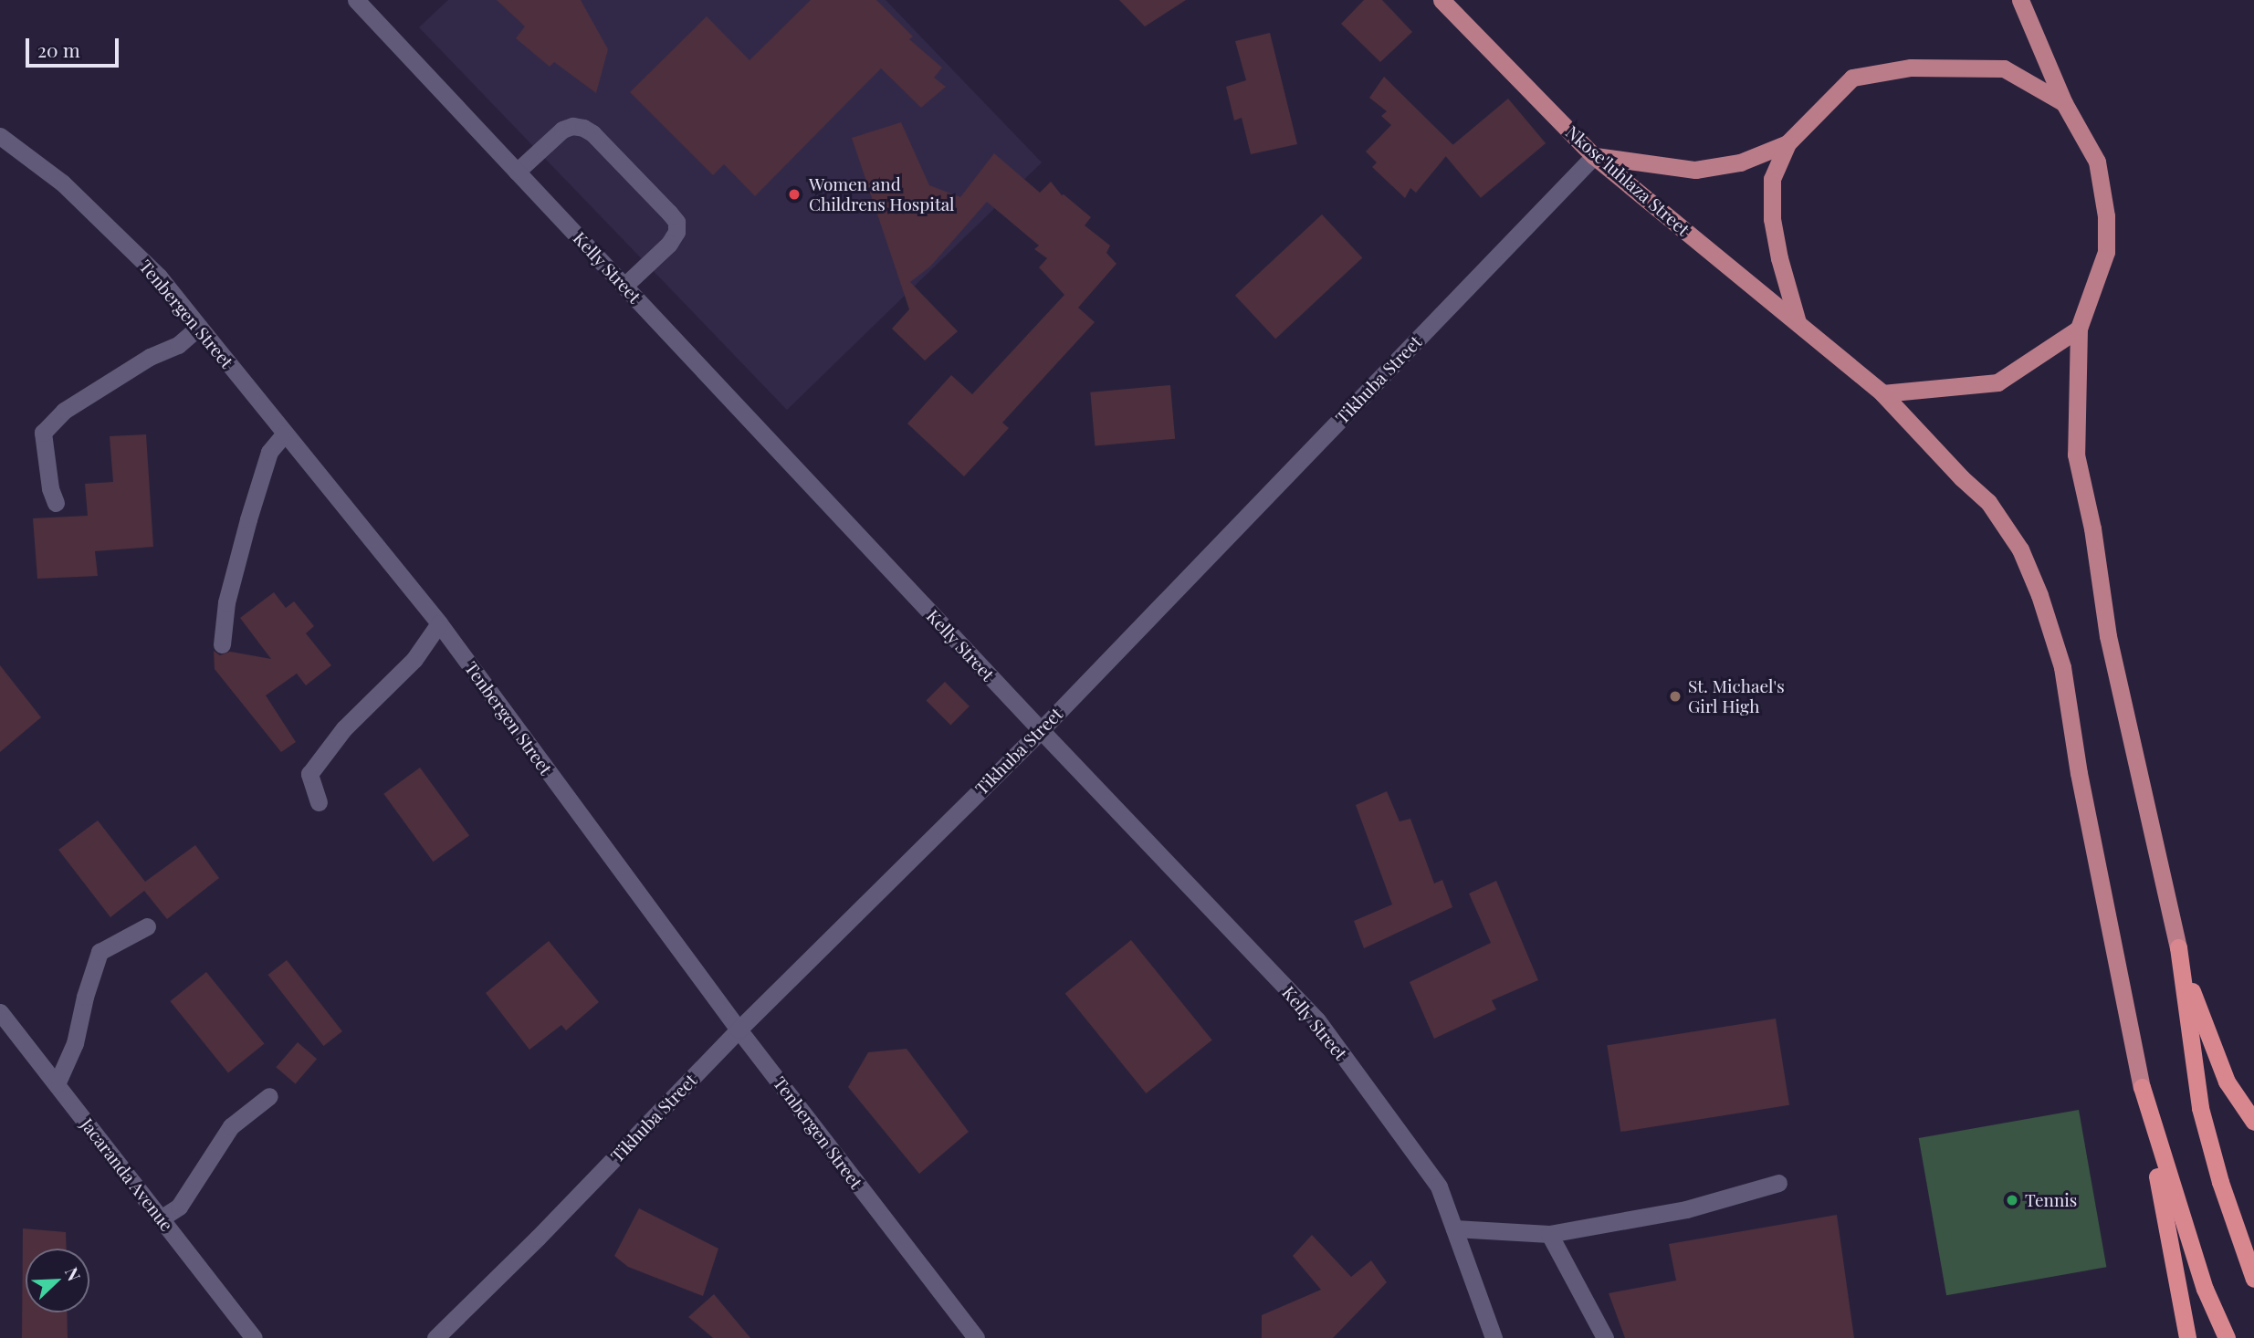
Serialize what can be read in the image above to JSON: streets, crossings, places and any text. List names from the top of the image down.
{
  "streets": {
    "main road": ["Nkose'luhlaza Street"],
    "street": [
      "Kelly Street",
      "Tenbergen Street",
      "Tikhuba Street",
      "Jacaranda Avenue"
    ]
  },
  "crossings": [
    ["Nkose'luhlaza Street", "Tikhuba Street"],
    ["Kelly Street", "Tikhuba Street"],
    ["Tenbergen Street", "Tikhuba Street"]
  ],
  "places": ["Women and Childrens Hospital", "St. Michael's Girl High", "Tennis"],
  "scale_bar": "20 m",
  "north": "top right"
}
